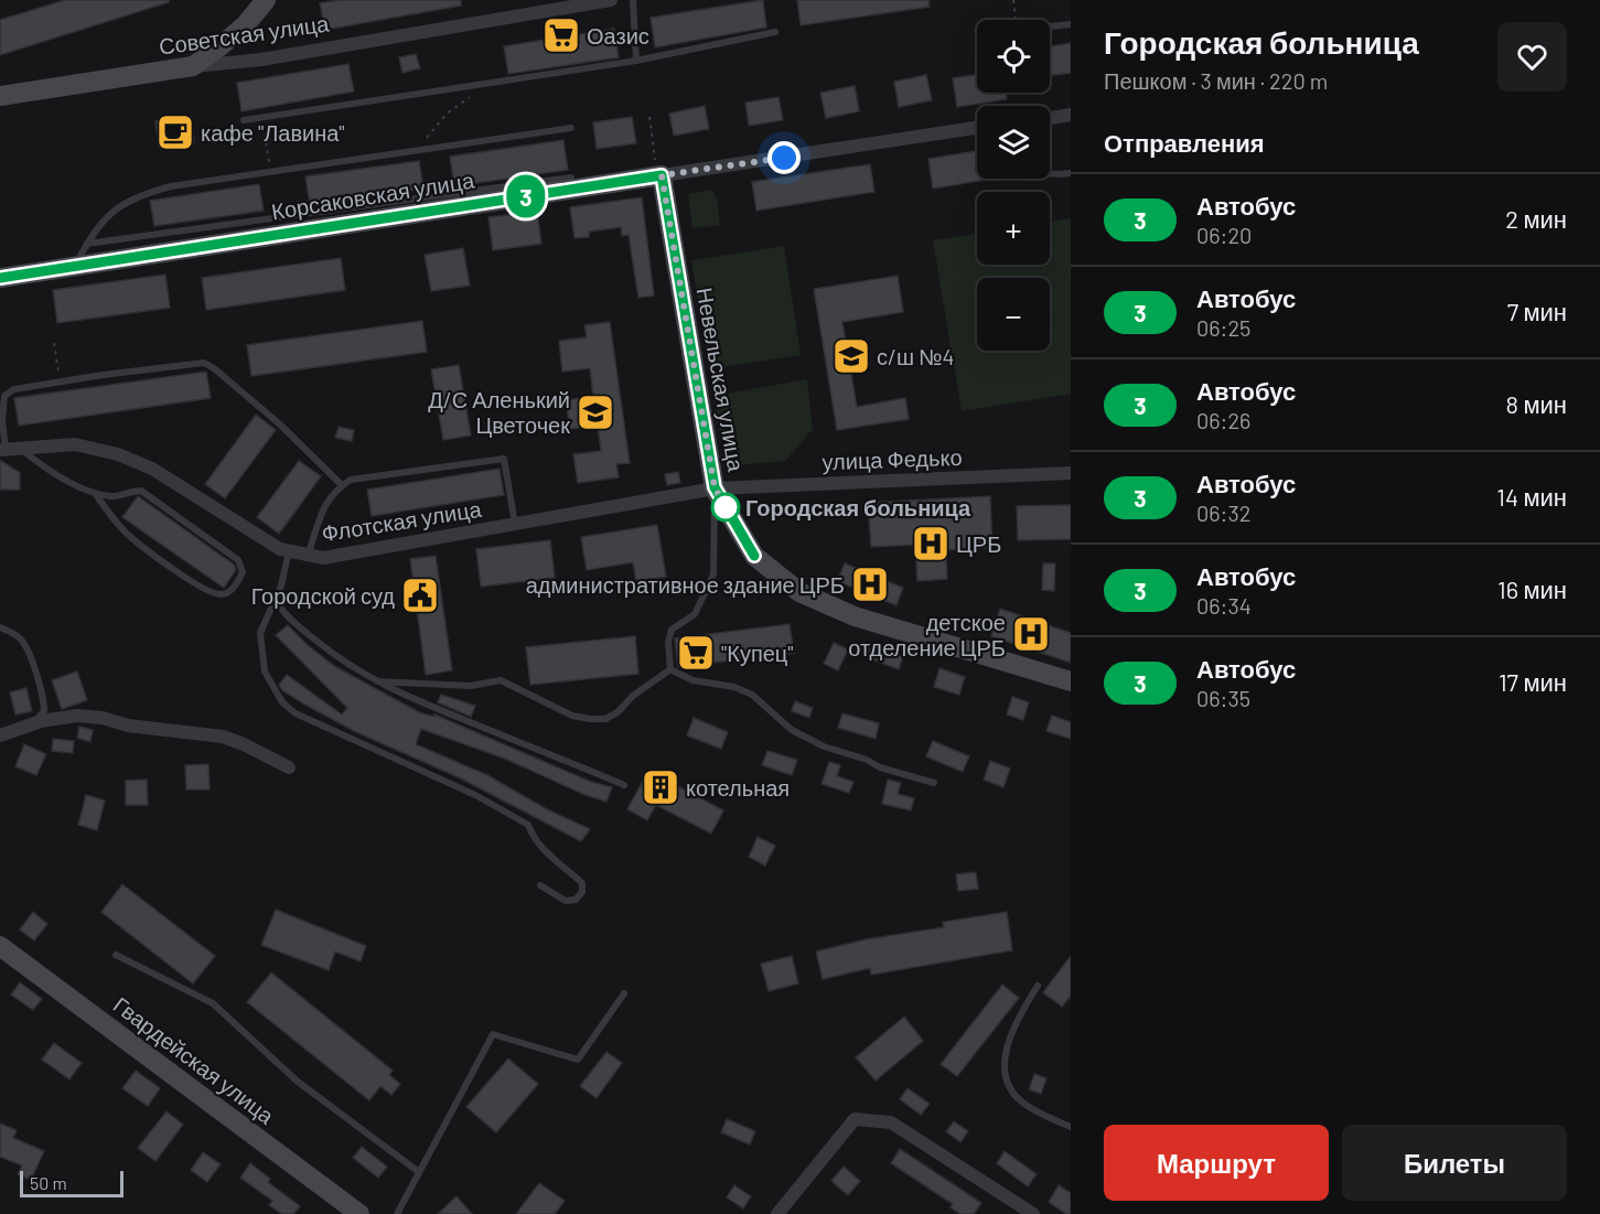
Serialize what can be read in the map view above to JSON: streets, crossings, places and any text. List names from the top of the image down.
{
  "streets": {
    "street": [
      "Советская улица",
      "Корсаковская улица",
      "Невельская улица",
      "улица Федько",
      "Флотская улица",
      "Гвардейская улица"
    ]
  },
  "crossings": [
    ["Корсаковская улица", "Невельская улица"],
    ["Невельская улица", "улица Федько"],
    ["Невельская улица", "Флотская улица"],
    ["улица Федько", "Флотская улица"]
  ],
  "places": {
    "supermarket": ["Оазис", "\"Купец\""],
    "cafe": ["кафе \"Лавина\""],
    "school or university": ["с/ш №4", "Д/С Аленький Цветочек"],
    "other": ["Городская больница"],
    "hospital": ["ЦРБ", "административное здание ЦРБ", "детское отделение ЦРБ"],
    "public building": ["Городской суд"],
    "building": ["котельная"]
  },
  "lines": ["bus line 3"],
  "scale_bar": "50 m",
  "page": {
    "on_map": "3",
    "heading": [
      ["Городская больница", "Пешком · 3 мин · 220 m"],
      "Отправления"
    ],
    "map_buttons": ["+", "−"],
    "list": [
      {
        "mark": "3",
        "name": "Автобус",
        "note": "06:20",
        "value": "2 мин"
      },
      {
        "mark": "3",
        "name": "Автобус",
        "note": "06:25",
        "value": "7 мин"
      },
      {
        "mark": "3",
        "name": "Автобус",
        "note": "06:26",
        "value": "8 мин"
      },
      {
        "mark": "3",
        "name": "Автобус",
        "note": "06:32",
        "value": "14 мин"
      },
      {
        "mark": "3",
        "name": "Автобус",
        "note": "06:34",
        "value": "16 мин"
      },
      {
        "mark": "3",
        "name": "Автобус",
        "note": "06:35",
        "value": "17 мин"
      }
    ],
    "buttons": ["Маршрут", "Билеты"],
    "scale": "50 m"
  }
}
